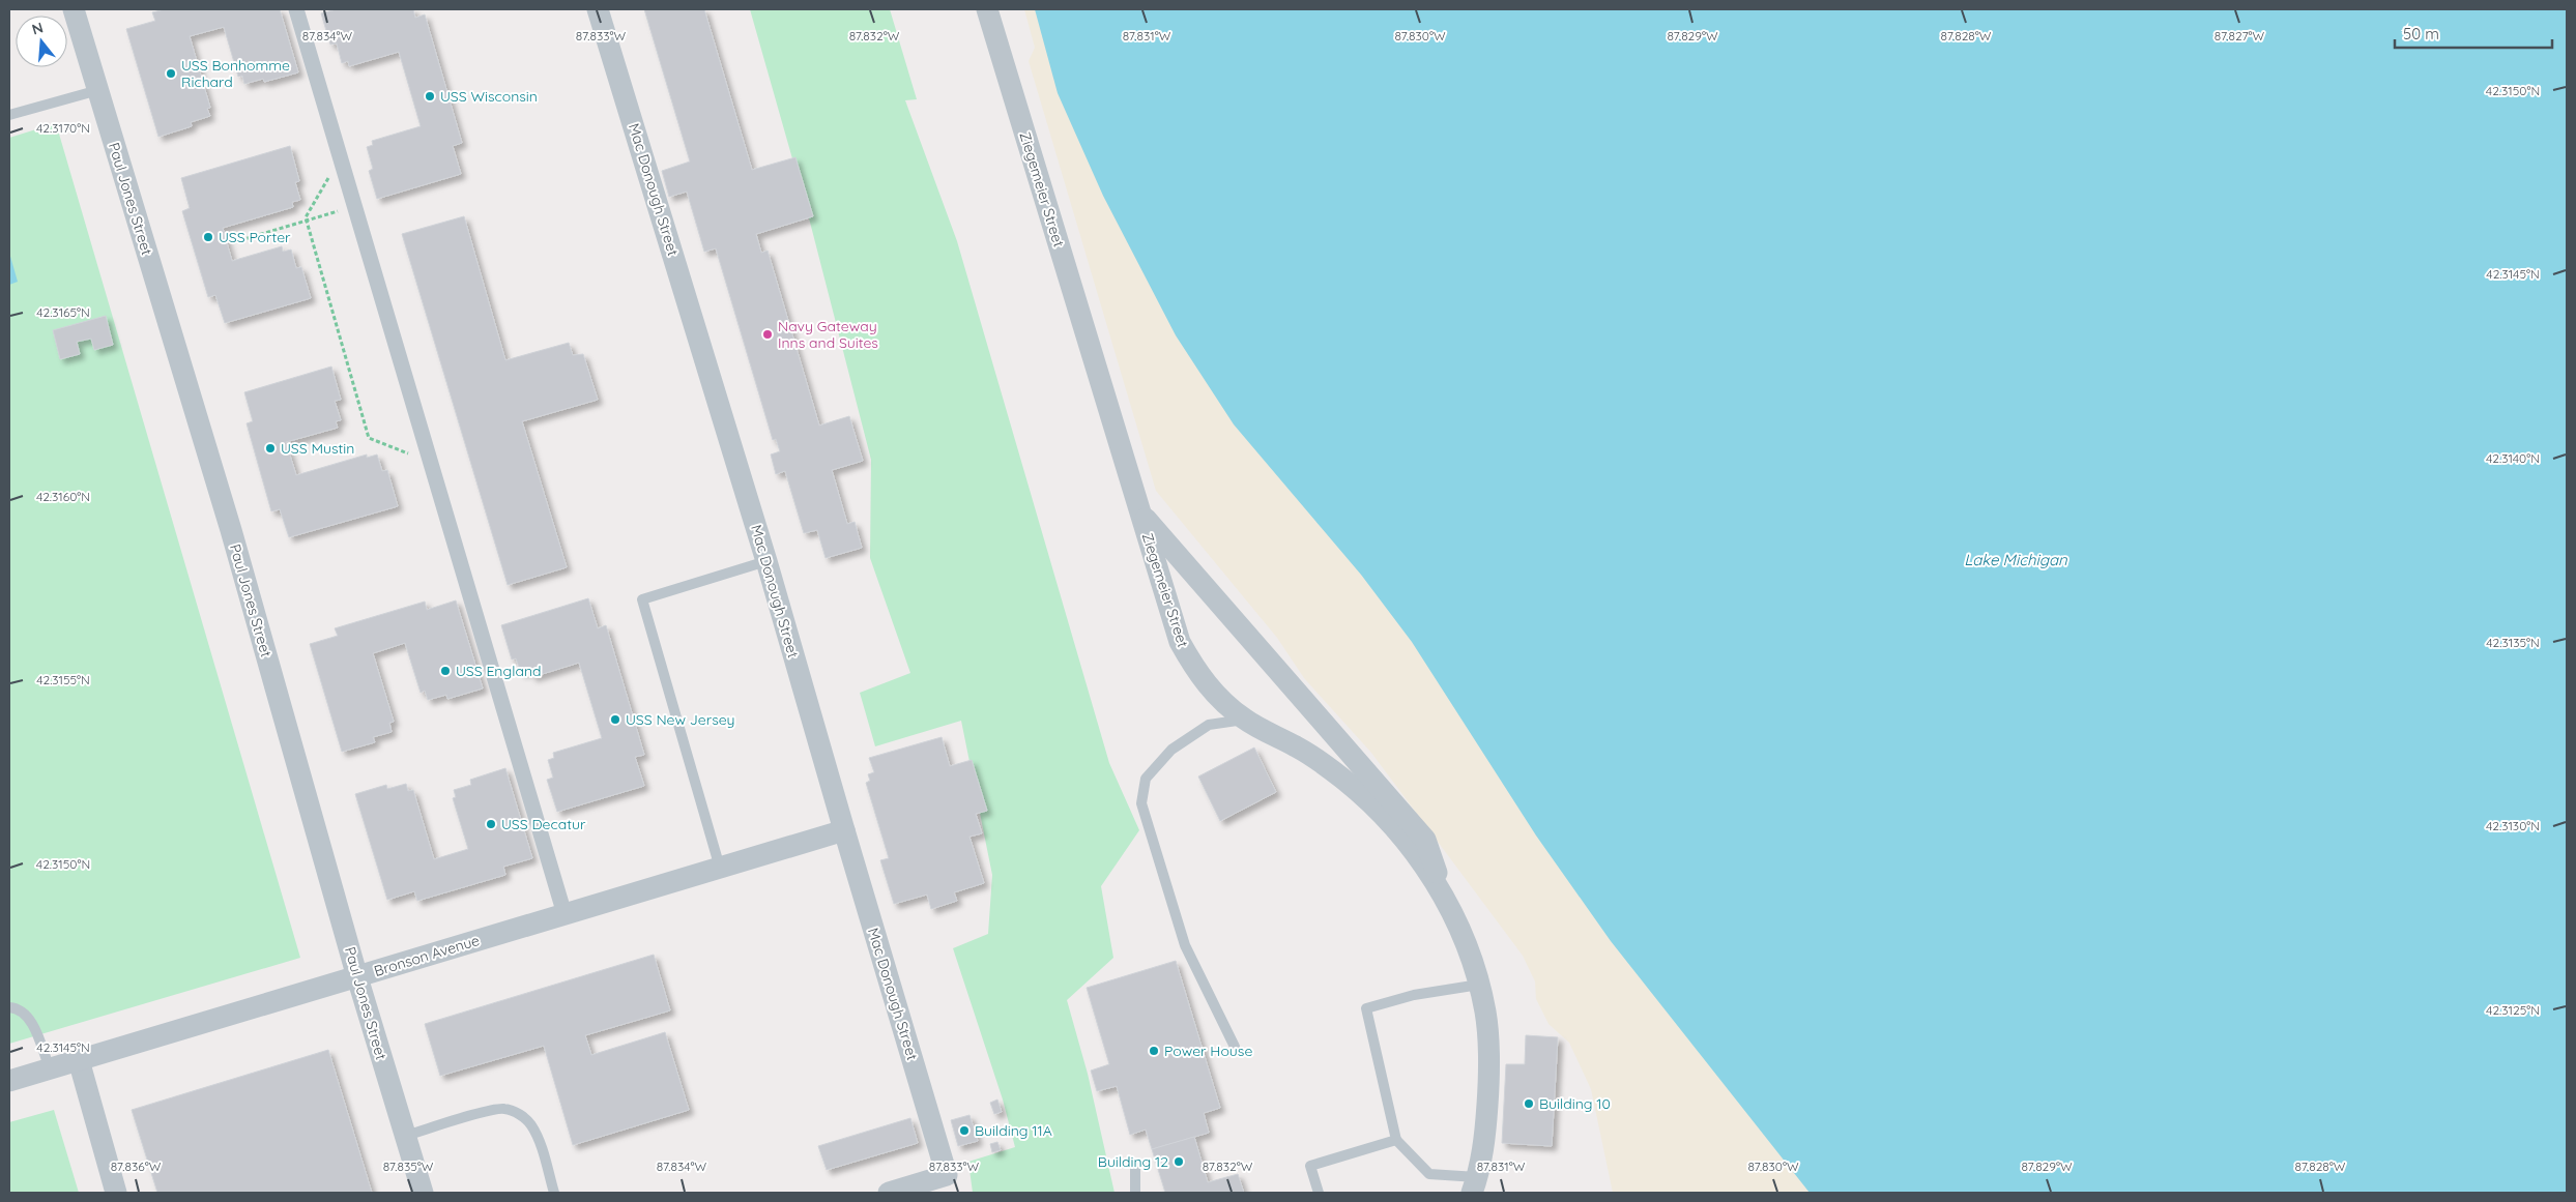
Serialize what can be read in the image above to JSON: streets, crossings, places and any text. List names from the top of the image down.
{
  "streets": {
    "street": [
      "Mac Donough Street",
      "Ziegemeier Street",
      "Paul Jones Street",
      "Bronson Avenue"
    ]
  },
  "crossings": [
    ["Mac Donough Street", "Bronson Avenue"],
    ["Paul Jones Street", "Bronson Avenue"]
  ],
  "water": ["Lake Michigan"],
  "places": [
    "USS Bonhomme Richard",
    "USS Wisconsin",
    "USS Porter",
    "Navy Gateway Inns and Suites",
    "USS Mustin",
    "USS England",
    "USS New Jersey",
    "USS Decatur",
    "Power House",
    "Building 10",
    "Building 11A",
    "Building 12"
  ],
  "scale_bar": "50 m",
  "north": "top",
  "coordinates": [
    "87.834°W",
    "87.833°W",
    "87.832°W",
    "87.831°W",
    "87.830°W",
    "87.829°W",
    "87.828°W",
    "87.827°W",
    "42.3150°N",
    "42.3170°N",
    "42.3145°N",
    "42.3165°N",
    "42.3140°N",
    "42.3160°N",
    "42.3135°N",
    "42.3155°N",
    "42.3130°N",
    "42.3125°N",
    "87.836°W",
    "87.835°W"
  ]
}
